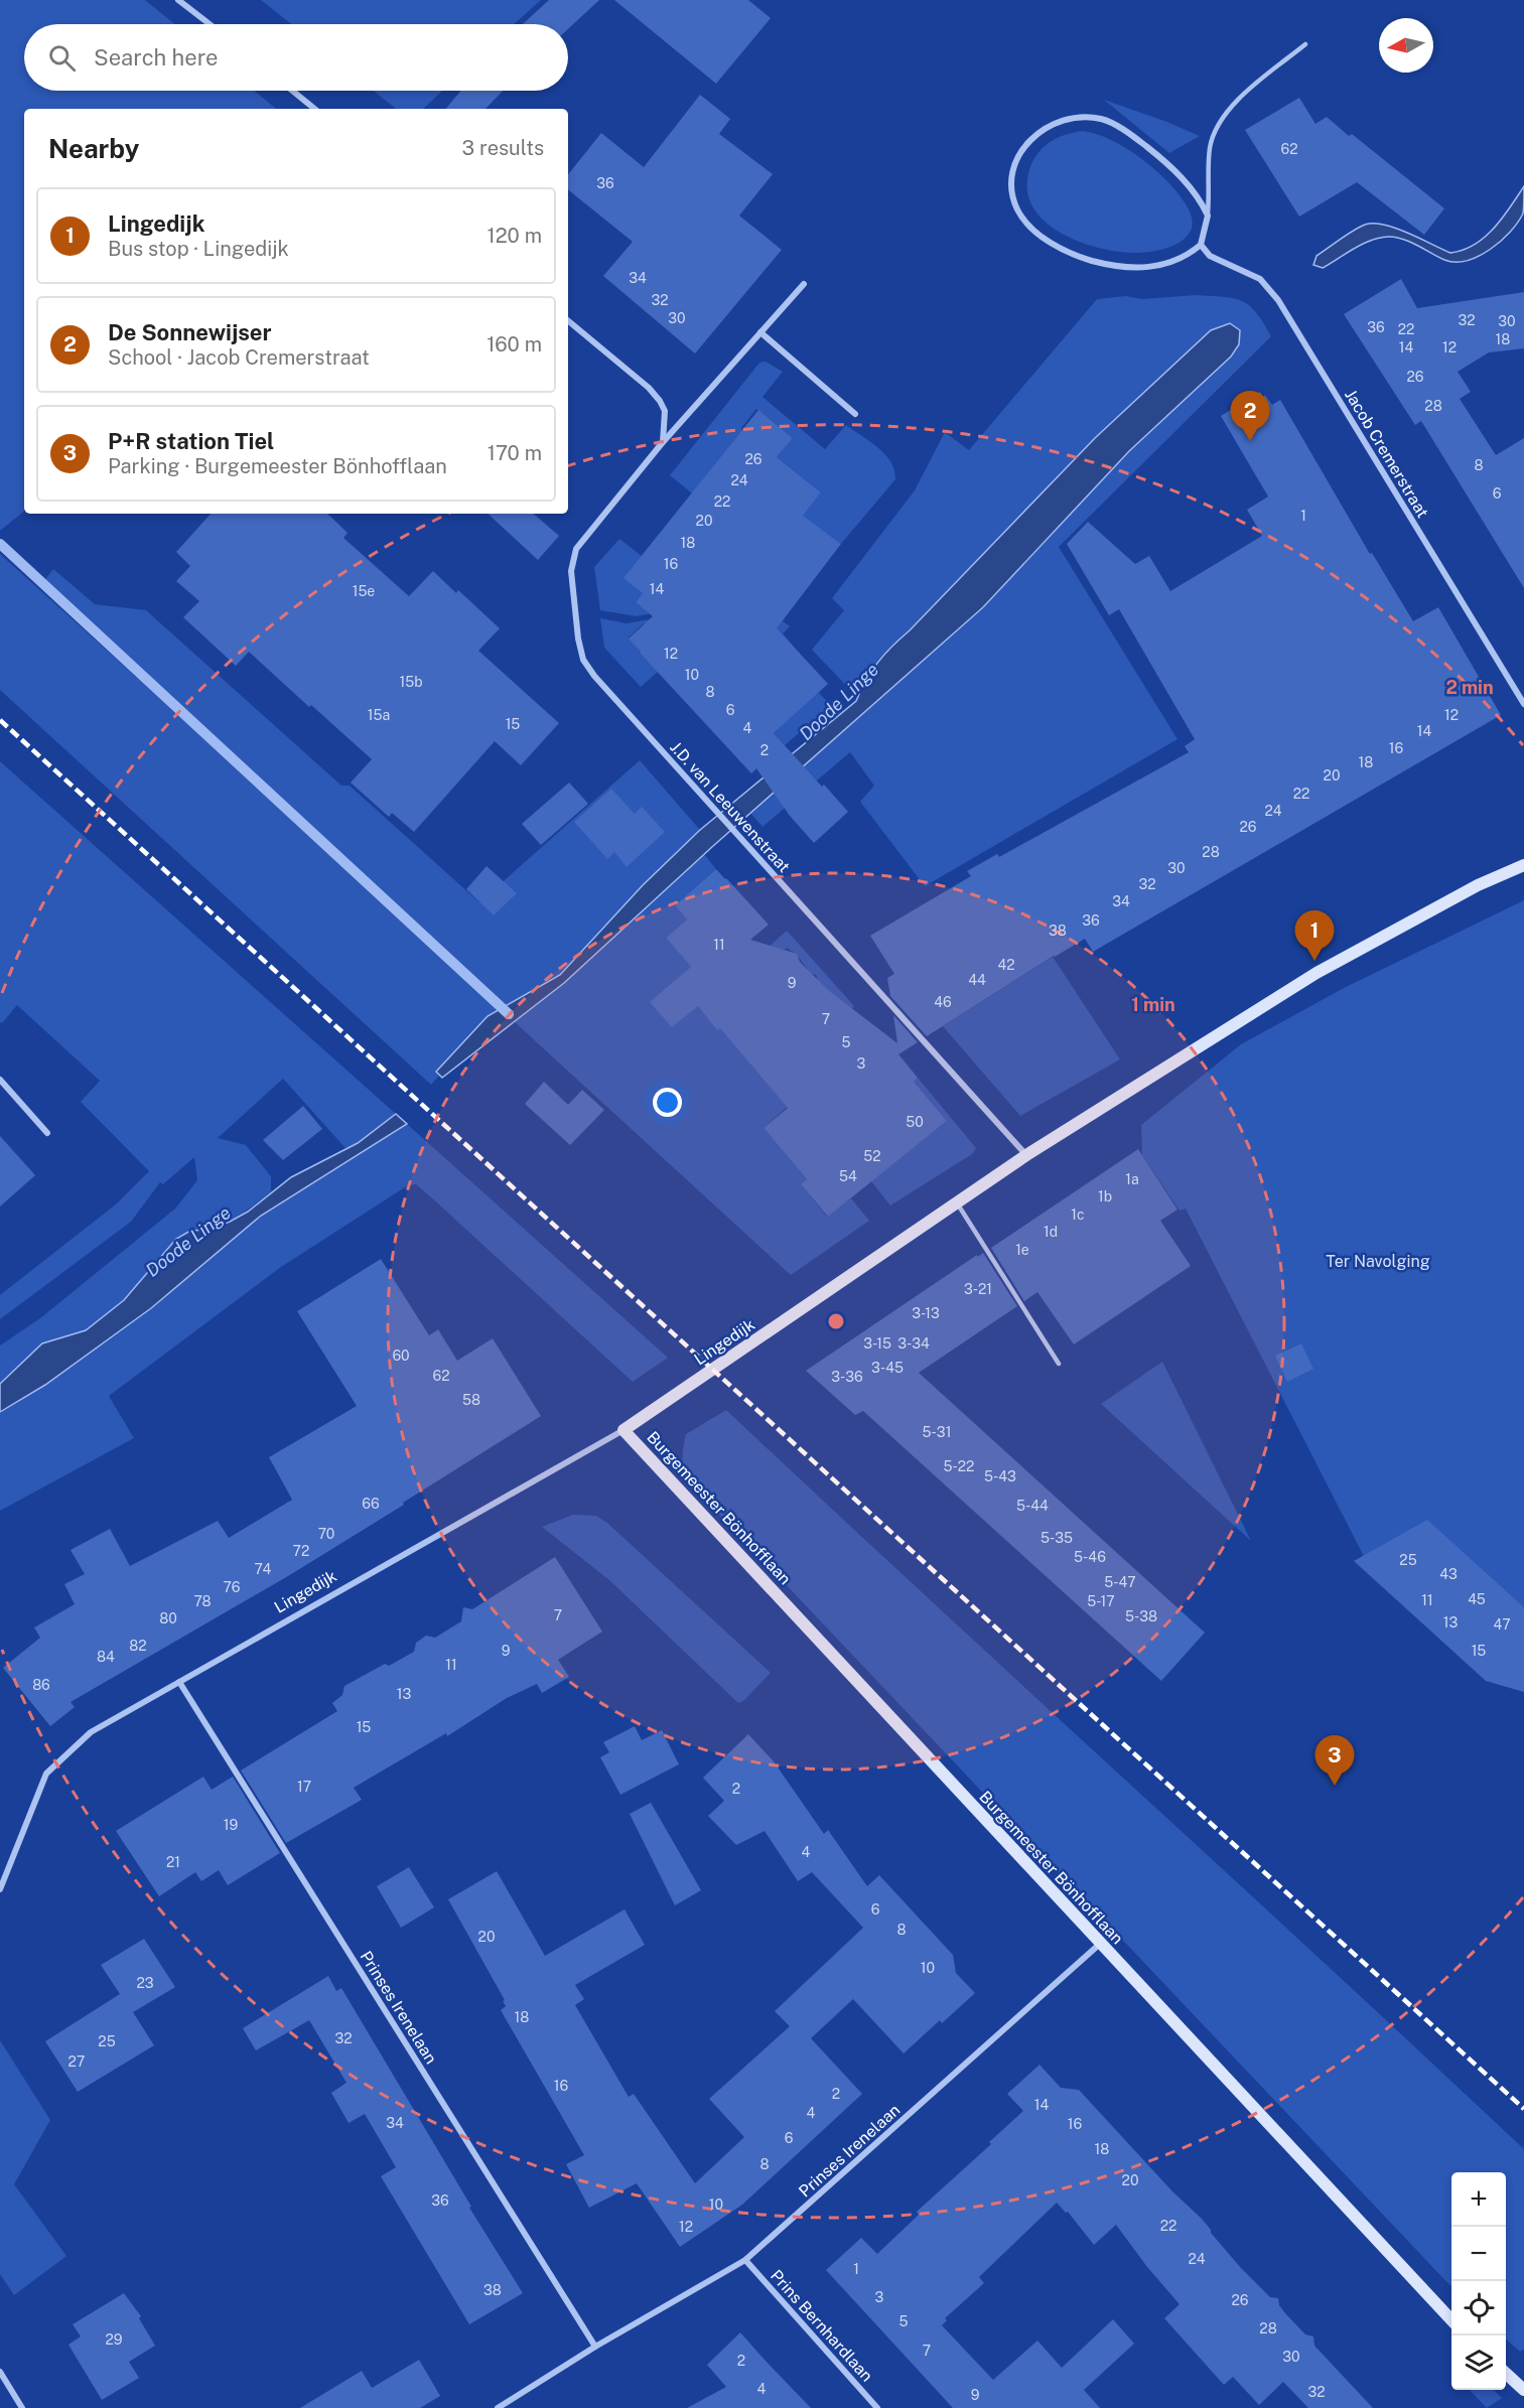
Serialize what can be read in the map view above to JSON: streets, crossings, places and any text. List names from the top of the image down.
{
  "streets": {
    "street": [
      "Jacob Cremerstraat",
      "J.D. van Leeuwenstraat",
      "Lingedijk",
      "Burgemeester Bönhofflaan",
      "Prinses Irenelaan",
      "Prins Bernhardlaan"
    ]
  },
  "crossings": [
    ["J.D. van Leeuwenstraat", "Lingedijk"],
    ["Lingedijk", "Burgemeester Bönhofflaan"],
    ["Lingedijk", "Prinses Irenelaan"],
    ["Burgemeester Bönhofflaan", "Prinses Irenelaan"],
    ["Prinses Irenelaan", "Prins Bernhardlaan"]
  ],
  "water": ["Doode Linge"],
  "parks": ["Ter Navolging"],
  "house_numbers": [
    "62",
    "36",
    "34",
    "32",
    "30",
    "32",
    "30",
    "36",
    "22",
    "18",
    "14",
    "12",
    "26",
    "28",
    "26",
    "8",
    "24",
    "6",
    "22",
    "1",
    "20",
    "18",
    "16",
    "14",
    "15e",
    "12",
    "10",
    "15b",
    "8",
    "6",
    "15a",
    "12",
    "15",
    "4",
    "14",
    "16",
    "2",
    "18",
    "20",
    "22",
    "24",
    "26",
    "28",
    "30",
    "32",
    "34",
    "36",
    "38",
    "11",
    "42",
    "44",
    "9",
    "46",
    "7",
    "5",
    "3",
    "50",
    "52",
    "54",
    "1a",
    "1b",
    "1c",
    "1d",
    "1e",
    "3-21",
    "3-13",
    "3-15",
    "3-34",
    "60",
    "3-45",
    "62",
    "3-36",
    "58",
    "5-31",
    "5-22",
    "5-43",
    "66",
    "5-44",
    "70",
    "5-35",
    "72",
    "5-46",
    "25",
    "74",
    "43",
    "5-47",
    "76",
    "45",
    "11",
    "78",
    "5-17",
    "7",
    "5-38",
    "80",
    "13",
    "47",
    "82",
    "9",
    "15",
    "84",
    "11",
    "86",
    "13",
    "15",
    "17",
    "2",
    "19",
    "4",
    "21",
    "6",
    "8",
    "20",
    "10",
    "23",
    "18",
    "32",
    "25",
    "27",
    "16",
    "2",
    "14",
    "4",
    "34",
    "16",
    "6",
    "18",
    "8",
    "20",
    "36",
    "10",
    "22",
    "12",
    "24",
    "1",
    "38",
    "3",
    "26",
    "5",
    "28",
    "29",
    "7",
    "30",
    "2",
    "4",
    "32",
    "9"
  ],
  "north": "left",
  "page": {
    "search": "Search here",
    "heading": ["Nearby", "3 results"],
    "list": [
      {
        "mark": "1",
        "name": "Lingedijk",
        "note": "Bus stop · Lingedijk",
        "value": "120 m"
      },
      {
        "mark": "2",
        "name": "De Sonnewijser",
        "note": "School · Jacob Cremerstraat",
        "value": "160 m"
      },
      {
        "mark": "3",
        "name": "P+R station Tiel",
        "note": "Parking · Burgemeester Bönhofflaan",
        "value": "170 m"
      }
    ],
    "pins": ["2", "1", "3"],
    "map_buttons": ["+", "−"]
  },
  "rings": ["2 min", "1 min"]
}
